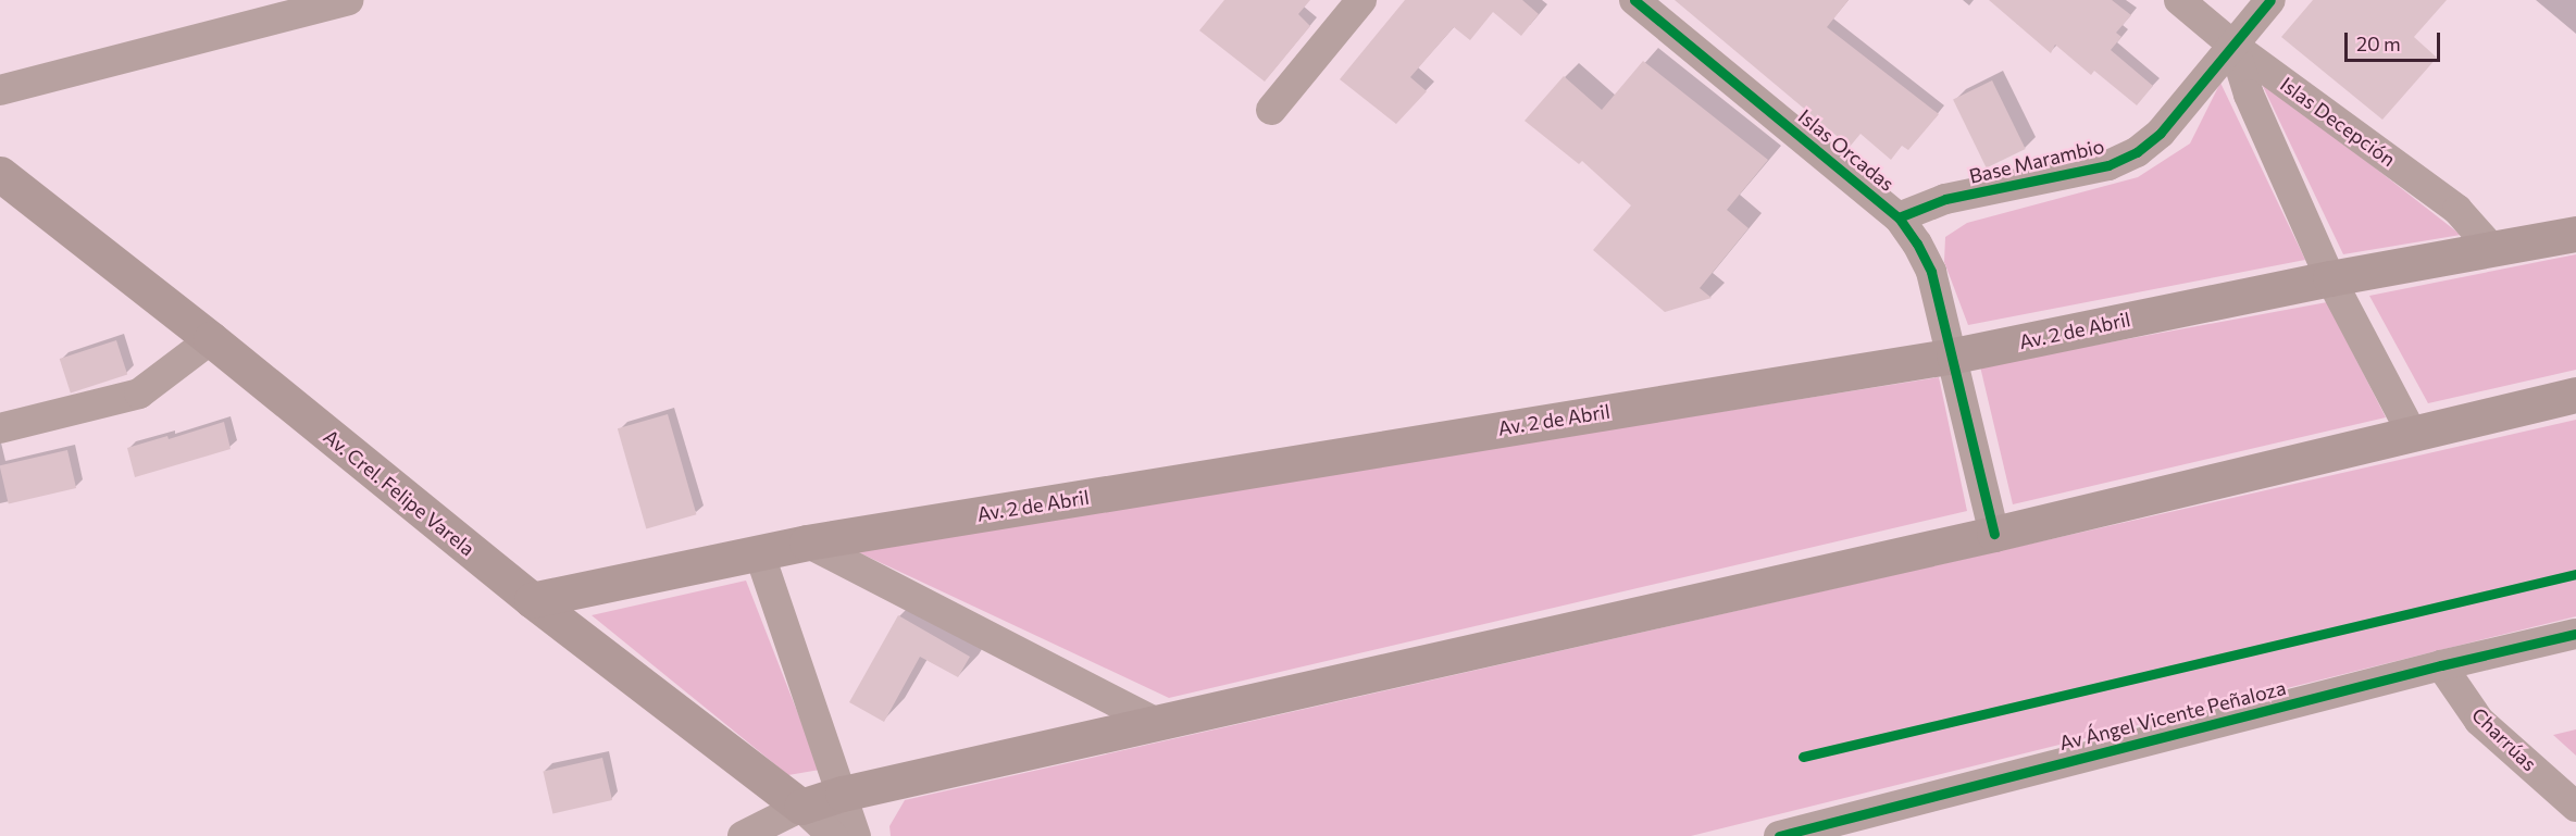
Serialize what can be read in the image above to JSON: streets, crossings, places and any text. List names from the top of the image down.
{
  "streets": {
    "main road": ["Av. 2 de Abril", "Av. Crel. Felipe Varela"],
    "street": [
      "Islas Decepción",
      "Islas Orcadas",
      "Base Marambio",
      "Av Ángel Vicente Peñaloza",
      "Charrúas"
    ]
  },
  "crossings": [
    ["Islas Decepción", "Base Marambio"],
    ["Islas Decepción", "Av. 2 de Abril"],
    ["Islas Orcadas", "Base Marambio"],
    ["Islas Orcadas", "Av. 2 de Abril"],
    ["Av. 2 de Abril", "Av. Crel. Felipe Varela"],
    ["Av Ángel Vicente Peñaloza", "Charrúas"]
  ],
  "scale_bar": "20 m"
}
